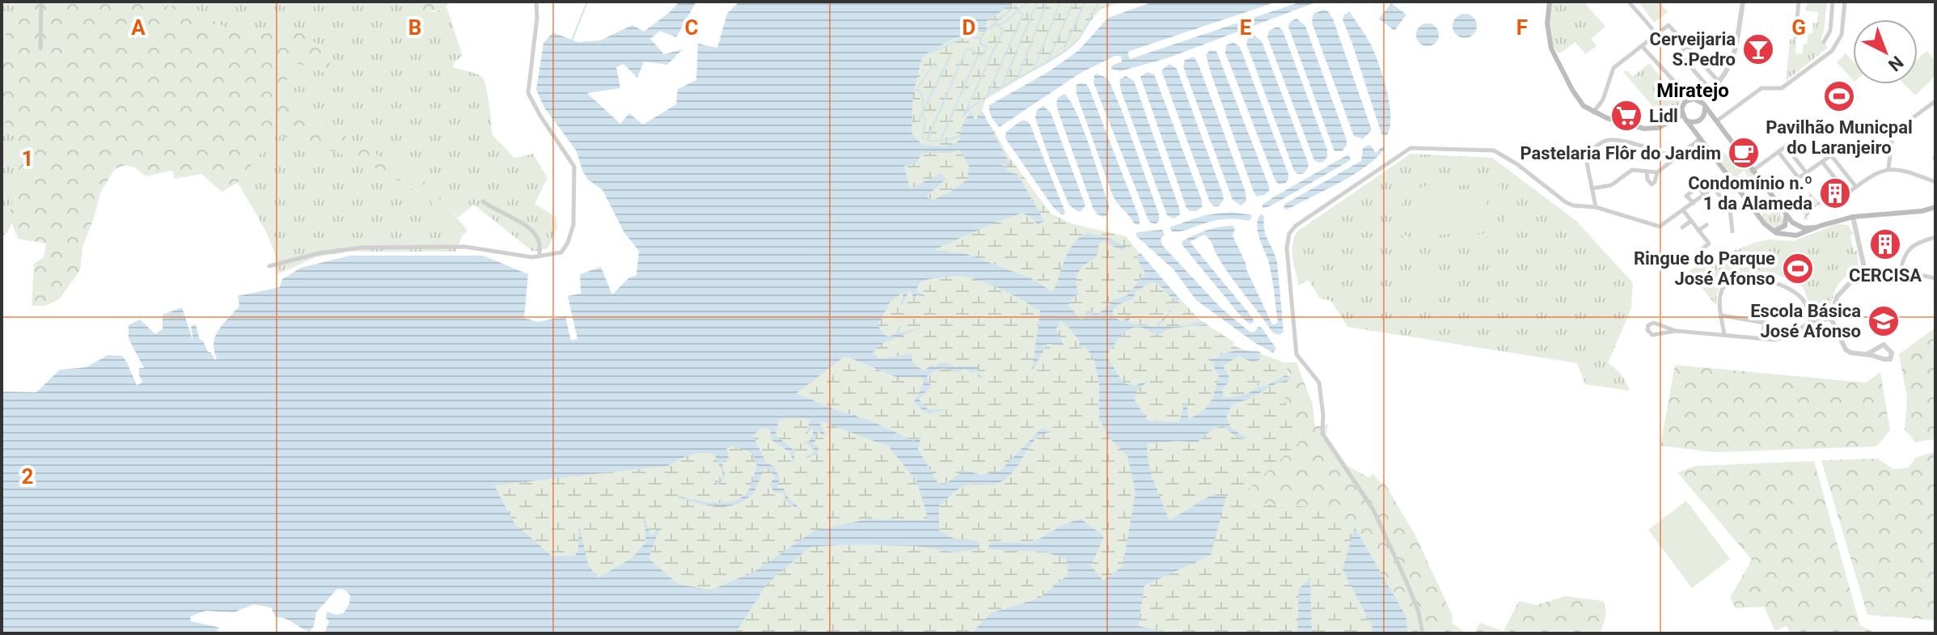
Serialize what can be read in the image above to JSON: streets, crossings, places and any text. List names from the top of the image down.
{
  "districts": ["Miratejo"],
  "places": {
    "bar": ["Cerveijaria S.Pedro"],
    "sports": ["Pavilhão Municpal do Laranjeiro", "Ringue do Parque José Afonso"],
    "supermarket": ["Lidl"],
    "cafe": ["Pastelaria Flôr do Jardim"],
    "building": ["Condomínio n.º 1 da Alameda", "CERCISA"],
    "school or university": ["Escola Básica José Afonso"]
  },
  "north": "bottom right",
  "grid": {
    "columns": [
      "A",
      "B",
      "C",
      "D",
      "E",
      "F",
      "G"
    ],
    "rows": ["1", "2"]
  }
}
